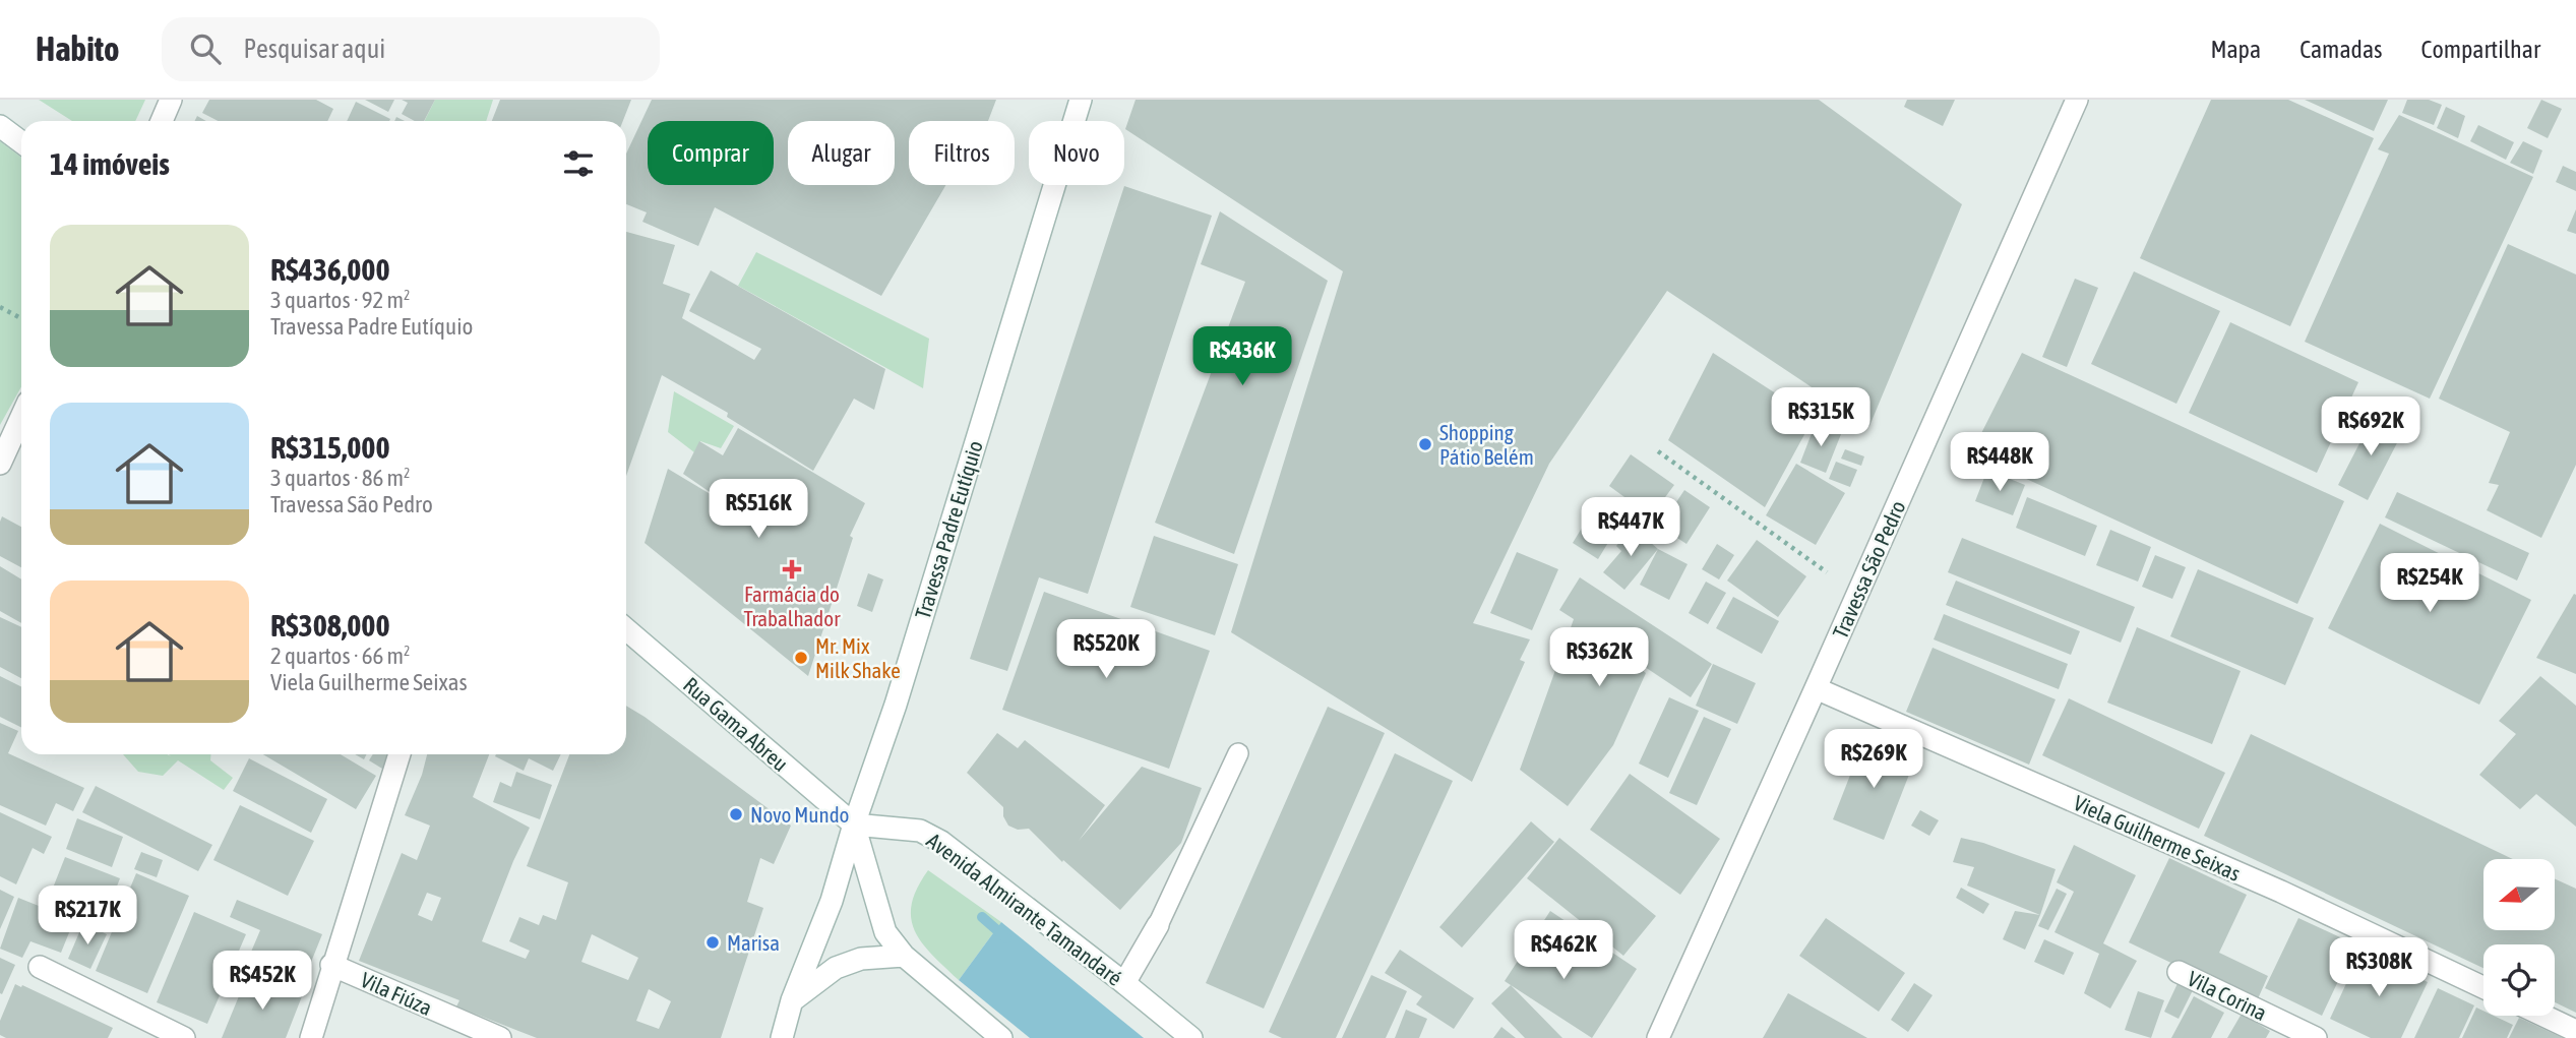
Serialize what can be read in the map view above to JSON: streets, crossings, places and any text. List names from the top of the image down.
{
  "streets": {
    "street": [
      "Travessa Padre Eutíquio",
      "Travessa São Pedro",
      "Rua Gama Abreu",
      "Viela Guilherme Seixas",
      "Avenida Almirante Tamandaré",
      "Vila Fiúza",
      "Vila Corina"
    ]
  },
  "crossings": [
    ["Travessa Padre Eutíquio", "Rua Gama Abreu"],
    ["Travessa Padre Eutíquio", "Avenida Almirante Tamandaré"],
    ["Travessa São Pedro", "Viela Guilherme Seixas"],
    ["Rua Gama Abreu", "Avenida Almirante Tamandaré"]
  ],
  "places": {
    "other": [
      "Shopping Pátio Belém",
      "Mr. Mix Milk Shake",
      "Novo Mundo",
      "Marisa"
    ],
    "health": ["Farmácia do Trabalhador"]
  },
  "north": "left",
  "page": {
    "header": "Habito",
    "search": "Pesquisar aqui",
    "nav": ["Mapa", "Camadas", "Compartilhar"],
    "chip": [
      "Comprar",
      "Alugar",
      "Filtros",
      "Novo"
    ],
    "heading": "14 imóveis",
    "list": [
      {
        "name": "R$436,000",
        "note": "3 quartos · 92 m² · Travessa Padre Eutíquio"
      },
      {
        "name": "R$315,000",
        "note": "3 quartos · 86 m² · Travessa São Pedro"
      },
      {
        "name": "R$308,000",
        "note": "2 quartos · 66 m² · Viela Guilherme Seixas"
      }
    ],
    "price": [
      "R$436K",
      "R$315K",
      "R$692K",
      "R$448K",
      "R$516K",
      "R$447K",
      "R$254K",
      "R$520K",
      "R$362K",
      "R$269K",
      "R$217K",
      "R$462K",
      "R$308K",
      "R$452K"
    ]
  }
}
